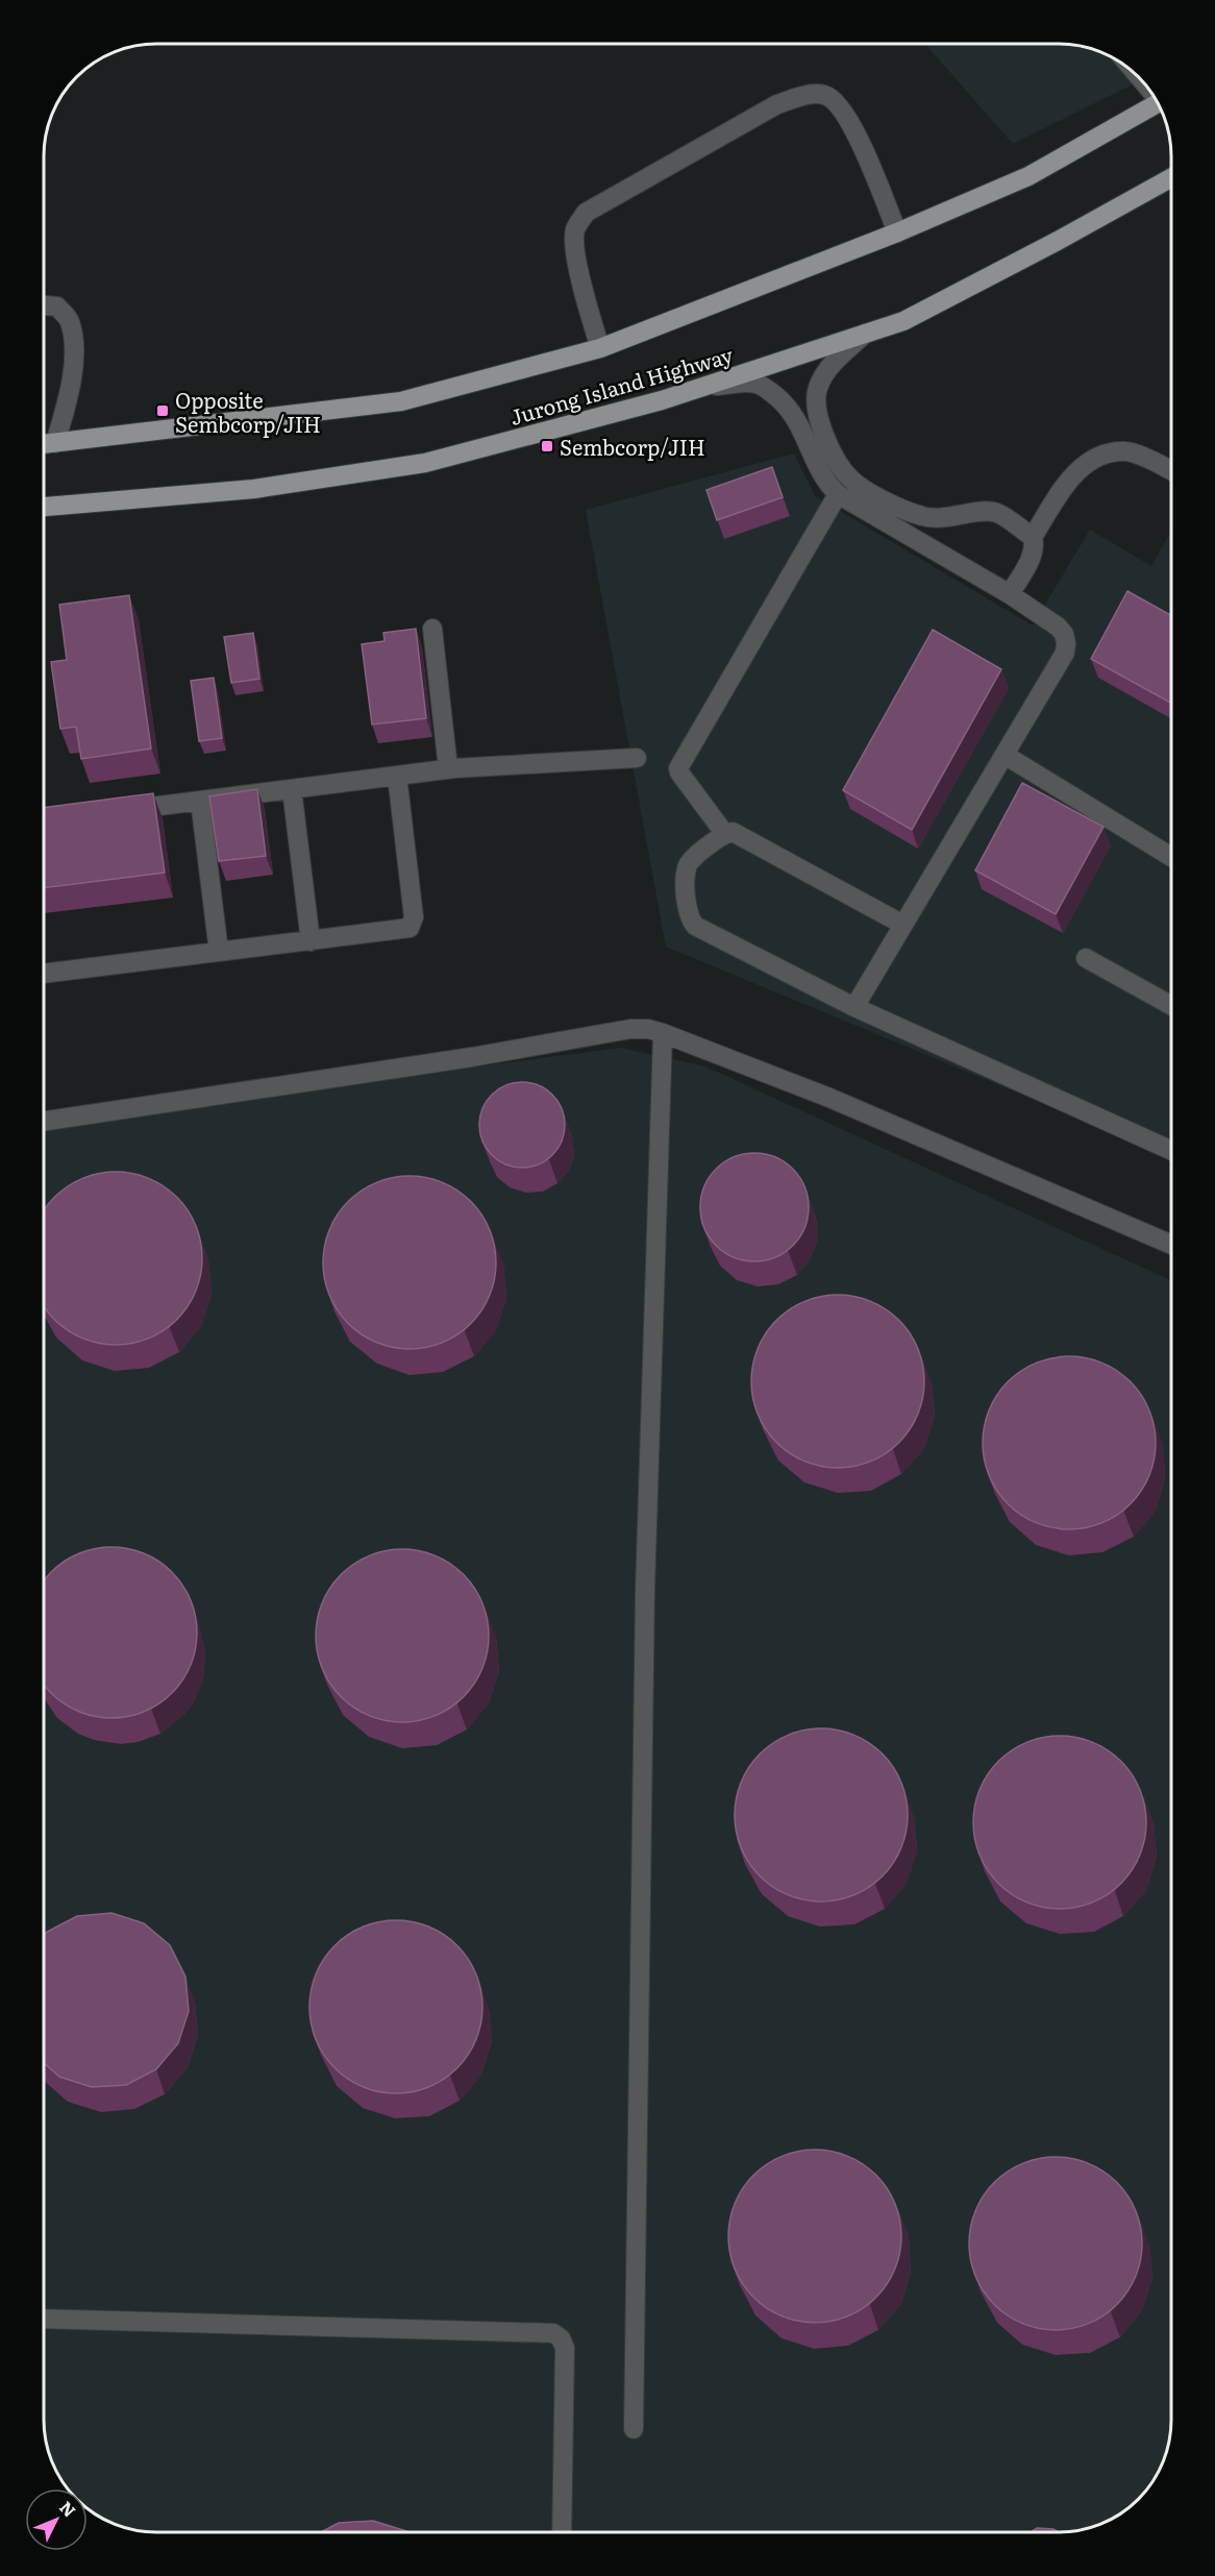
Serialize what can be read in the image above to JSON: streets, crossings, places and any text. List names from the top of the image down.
{
  "streets": {
    "main road": ["Jurong Island Highway"]
  },
  "places": {
    "transit": ["Opposite Sembcorp/JIH", "Sembcorp/JIH"]
  },
  "north": "top right"
}
